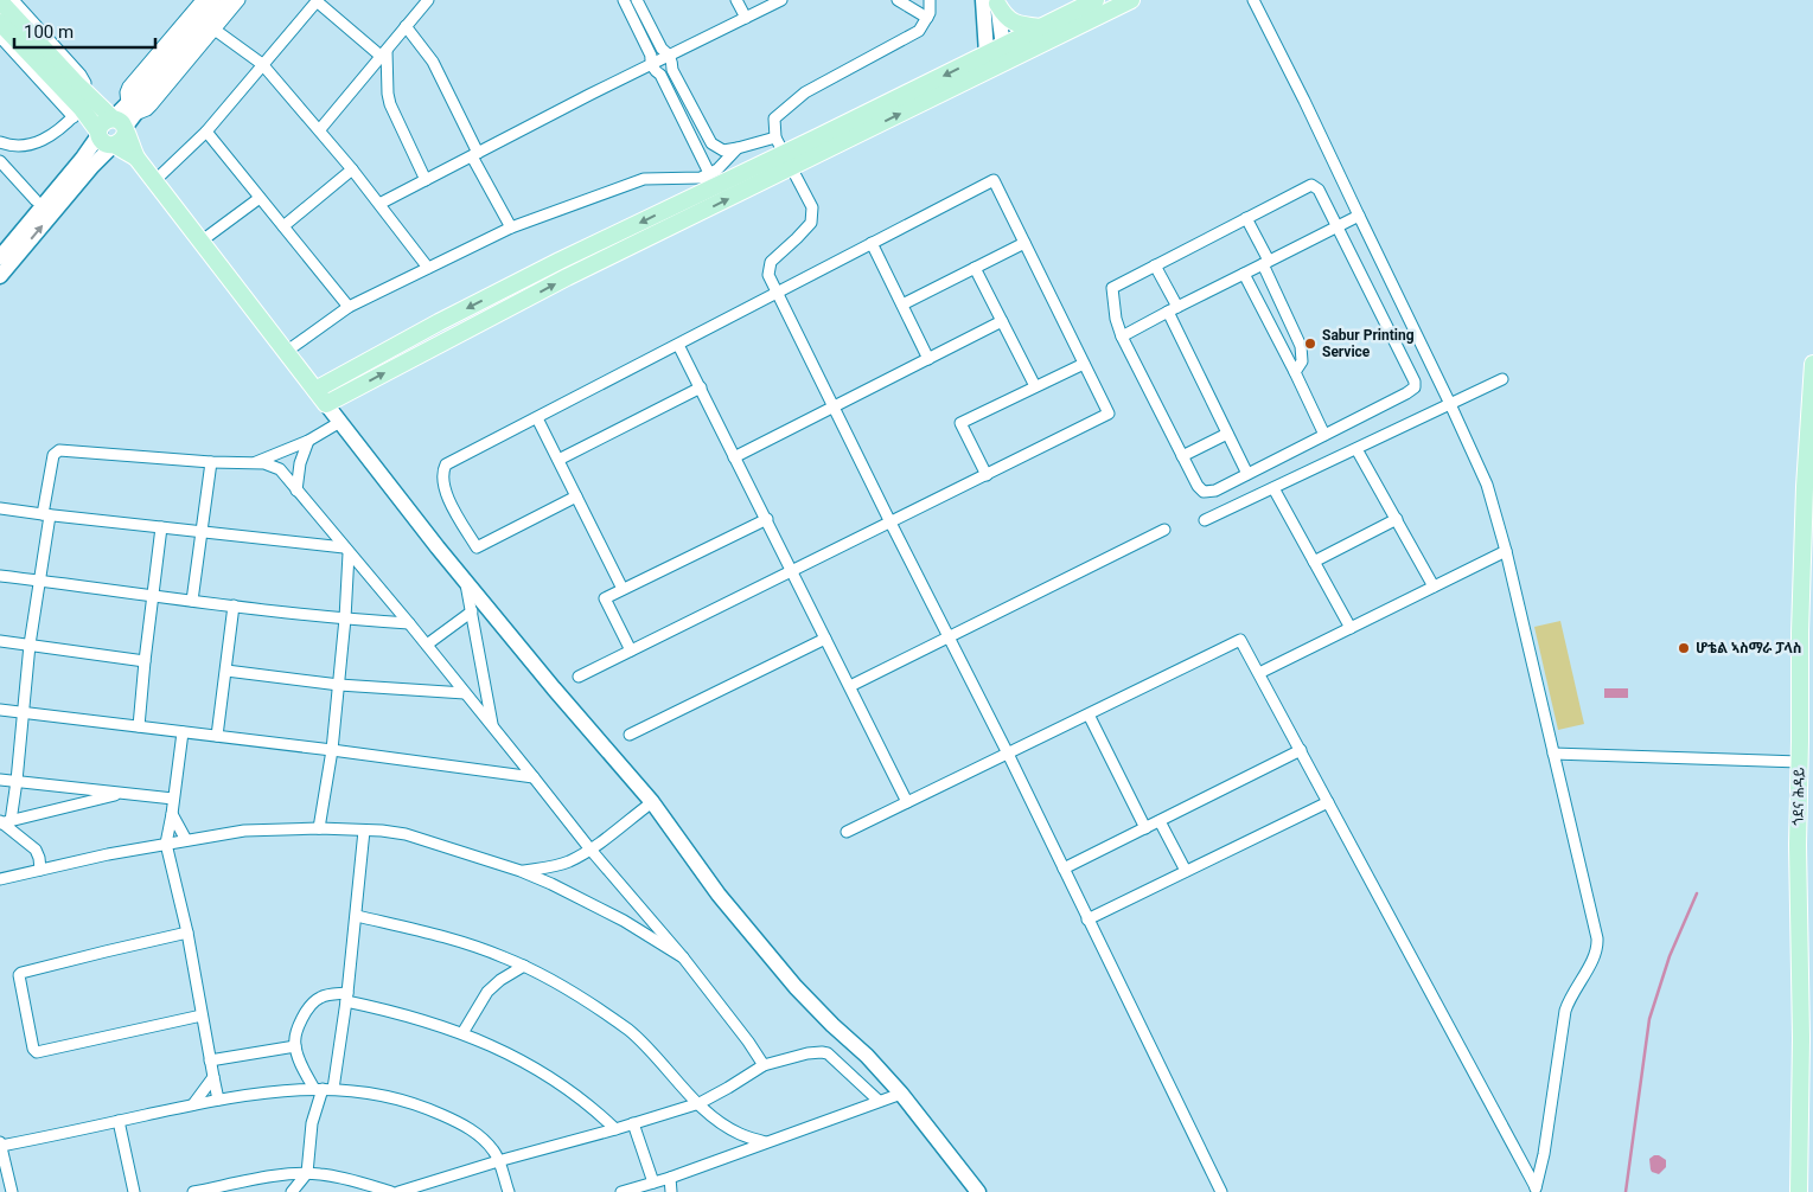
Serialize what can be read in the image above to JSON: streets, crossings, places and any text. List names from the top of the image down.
{
  "streets": {
    "main road": ["ጎደና ሕዳይ"]
  },
  "places": ["Sabur Printing Service", "ሆቴል ኣስማራ ፓላስ"],
  "scale_bar": "100 m"
}
